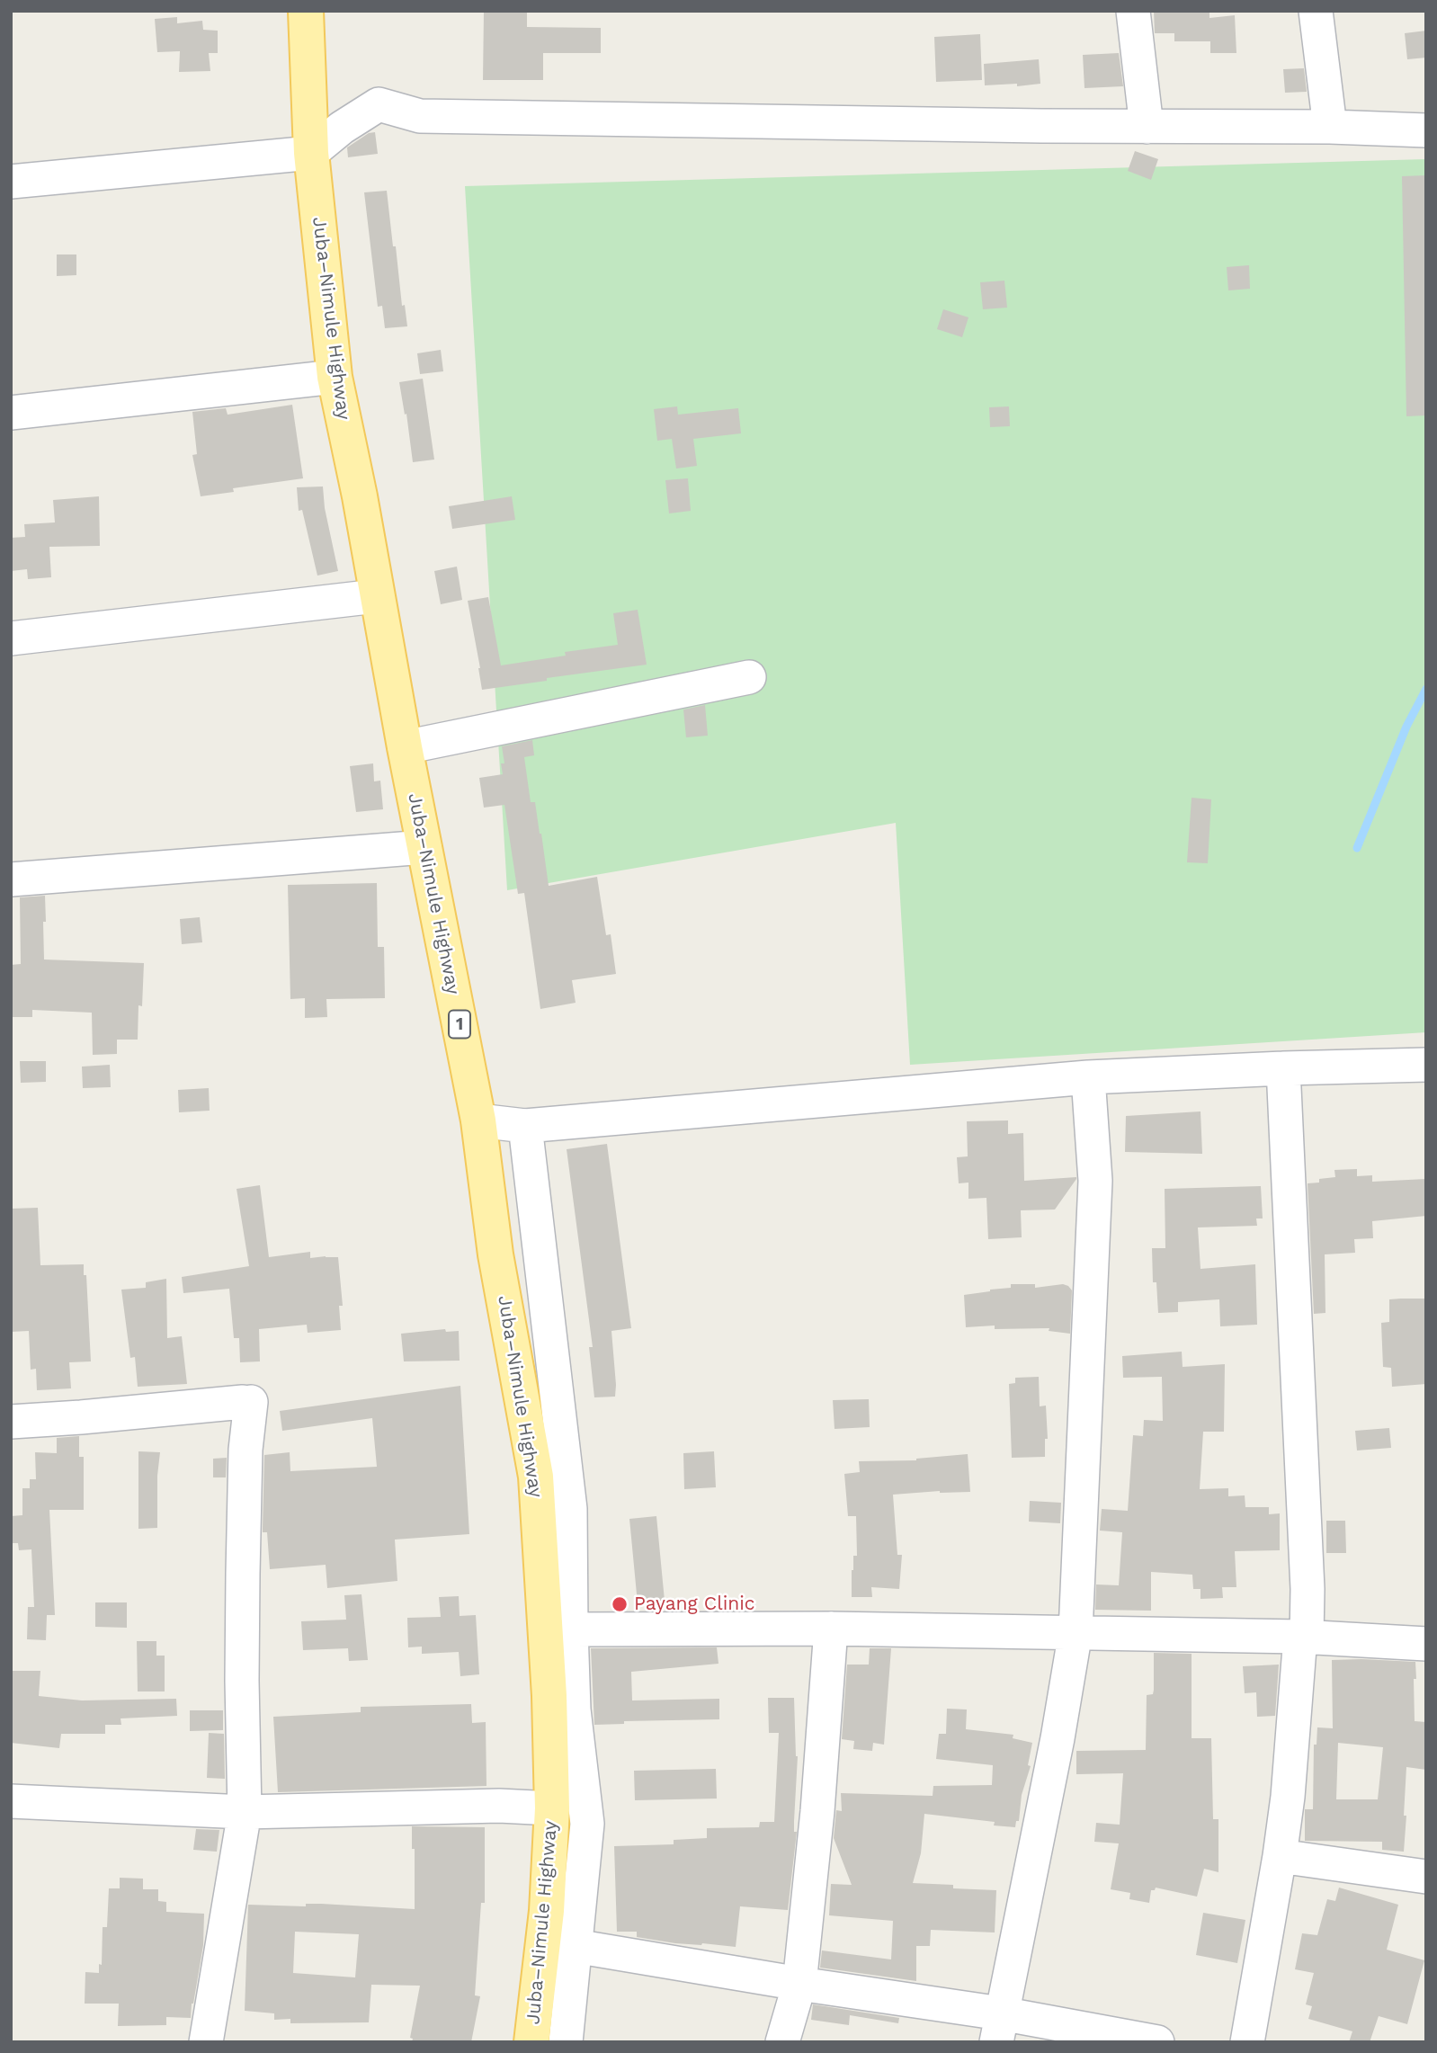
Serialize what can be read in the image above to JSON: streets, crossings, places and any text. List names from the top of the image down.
{
  "streets": {
    "main road": ["Juba–Nimule Highway", "1"]
  },
  "places": ["Payang Clinic"]
}
